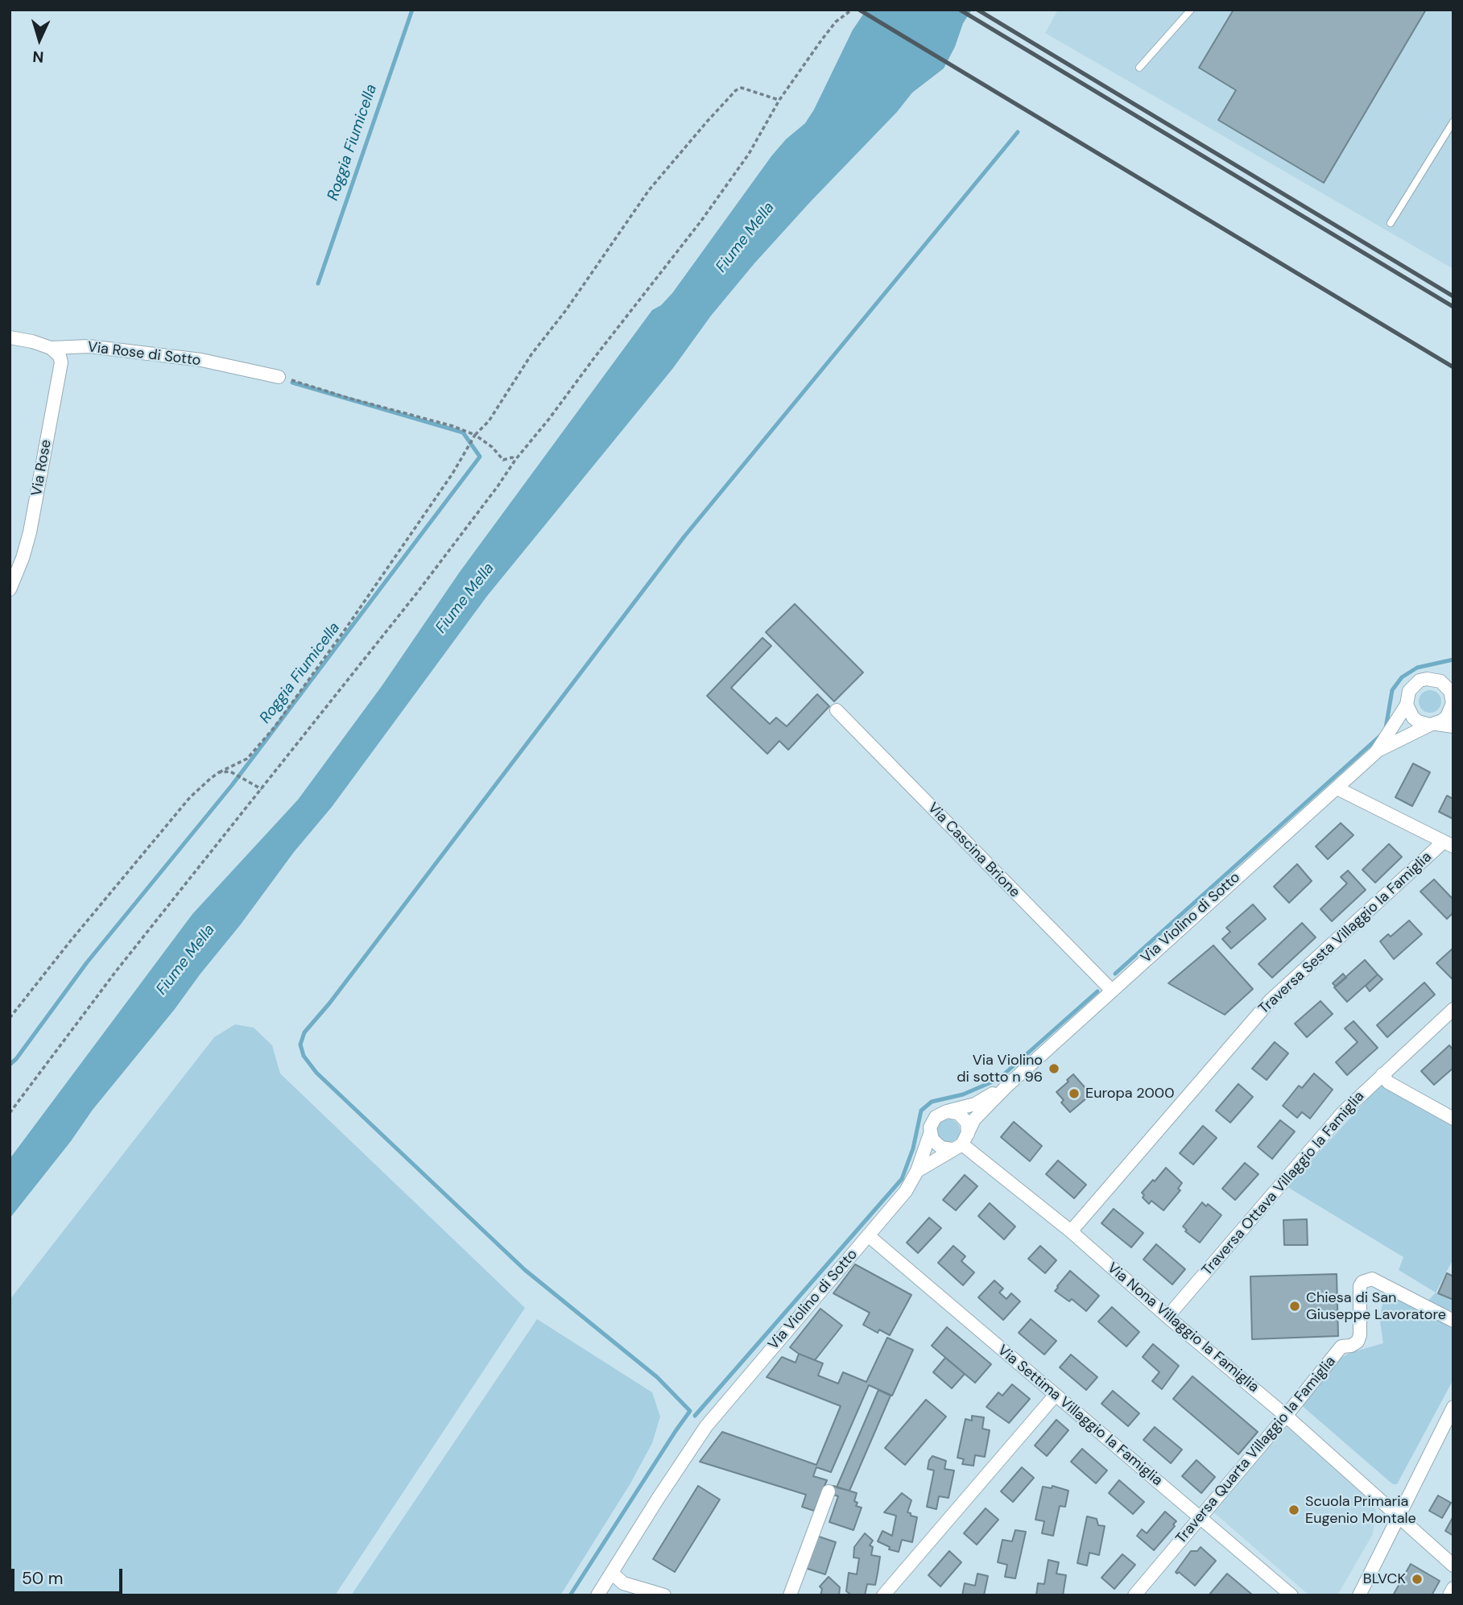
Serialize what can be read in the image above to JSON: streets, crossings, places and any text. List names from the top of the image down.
{
  "streets": {
    "street": [
      "Via Rose di Sotto",
      "Via Rose",
      "Via Cascina Brione",
      "Via Violino di Sotto",
      "Traversa Sesta Villaggio la Famiglia",
      "Traversa Ottava Villaggio la Famiglia",
      "Via Nona Villaggio la Famiglia",
      "Via Settima Villaggio la Famiglia",
      "Traversa Quarta Villaggio la Famiglia"
    ]
  },
  "crossings": [
    ["Via Rose di Sotto", "Via Rose"],
    ["Via Cascina Brione", "Via Violino di Sotto"],
    ["Via Violino di Sotto", "Via Nona Villaggio la Famiglia"],
    ["Via Violino di Sotto", "Via Settima Villaggio la Famiglia"],
    ["Traversa Sesta Villaggio la Famiglia", "Via Nona Villaggio la Famiglia"],
    ["Traversa Ottava Villaggio la Famiglia", "Via Nona Villaggio la Famiglia"],
    ["Via Nona Villaggio la Famiglia", "Traversa Quarta Villaggio la Famiglia"],
    ["Via Settima Villaggio la Famiglia", "Traversa Quarta Villaggio la Famiglia"]
  ],
  "water": ["Roggia Fiumicella", "Fiume Mella"],
  "places": [
    "Via Violino di sotto n 96",
    "Europa 2000",
    "Chiesa di San Giuseppe Lavoratore",
    "Scuola Primaria Eugenio Montale",
    "BLVCK"
  ],
  "scale_bar": "50 m",
  "north": "bottom"
}
